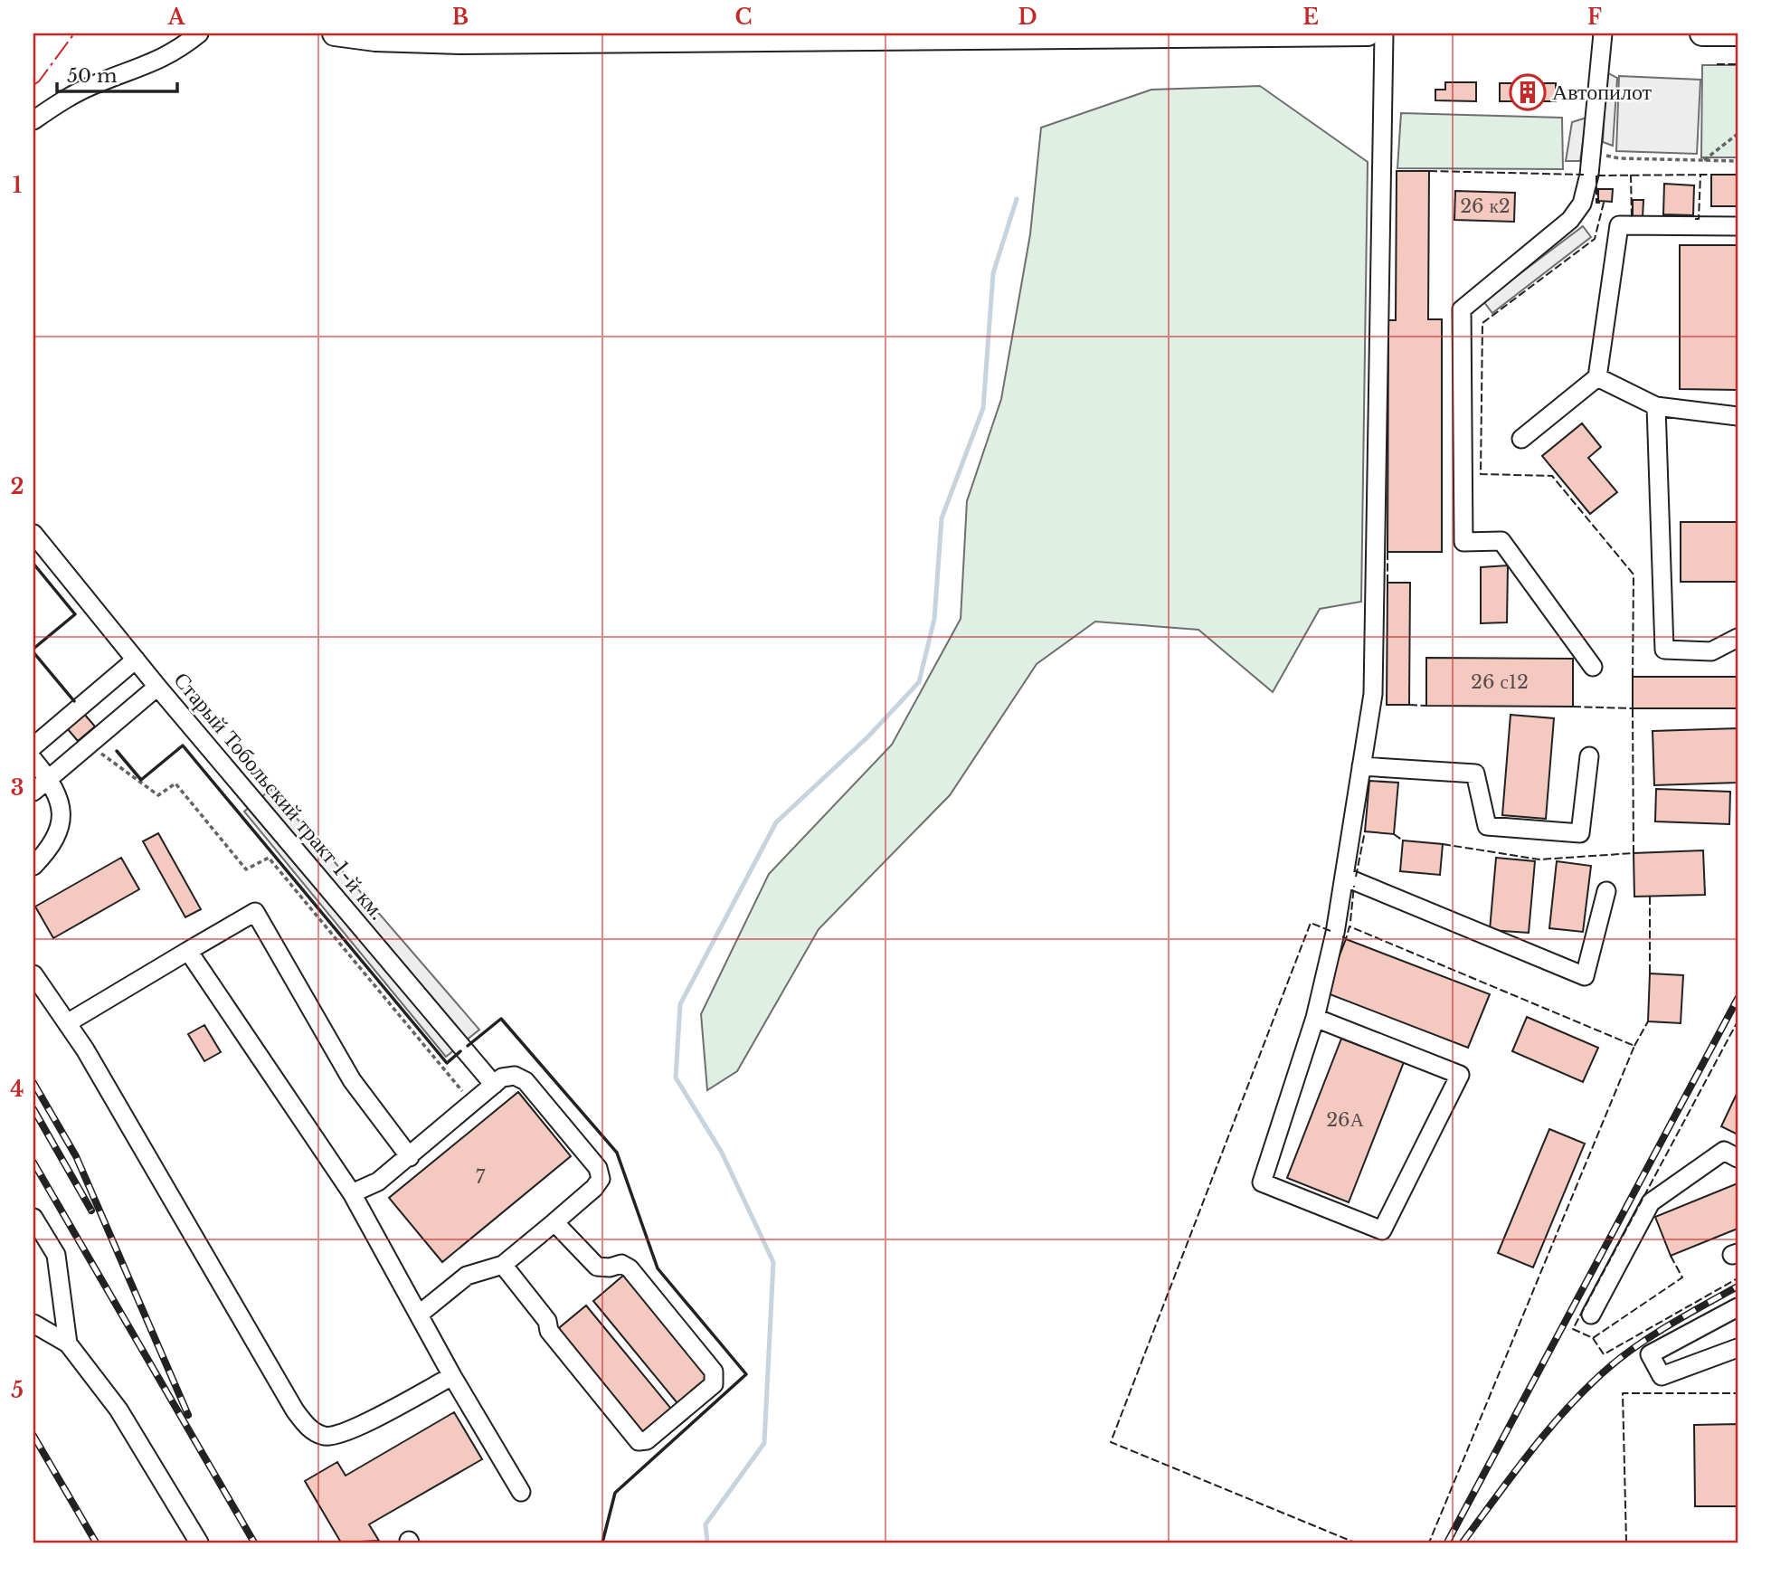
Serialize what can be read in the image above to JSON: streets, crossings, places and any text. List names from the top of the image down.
{
  "streets": {
    "lane": ["Старый Тобольский тракт 1-й км."]
  },
  "places": {
    "building": ["Автопилот"]
  },
  "house_numbers": [
    "26 к2",
    "26 с12",
    "26А",
    "7"
  ],
  "scale_bar": "50 m",
  "grid": {
    "columns": [
      "A",
      "B",
      "C",
      "D",
      "E",
      "F"
    ],
    "rows": [
      "1",
      "2",
      "3",
      "4",
      "5"
    ]
  }
}
